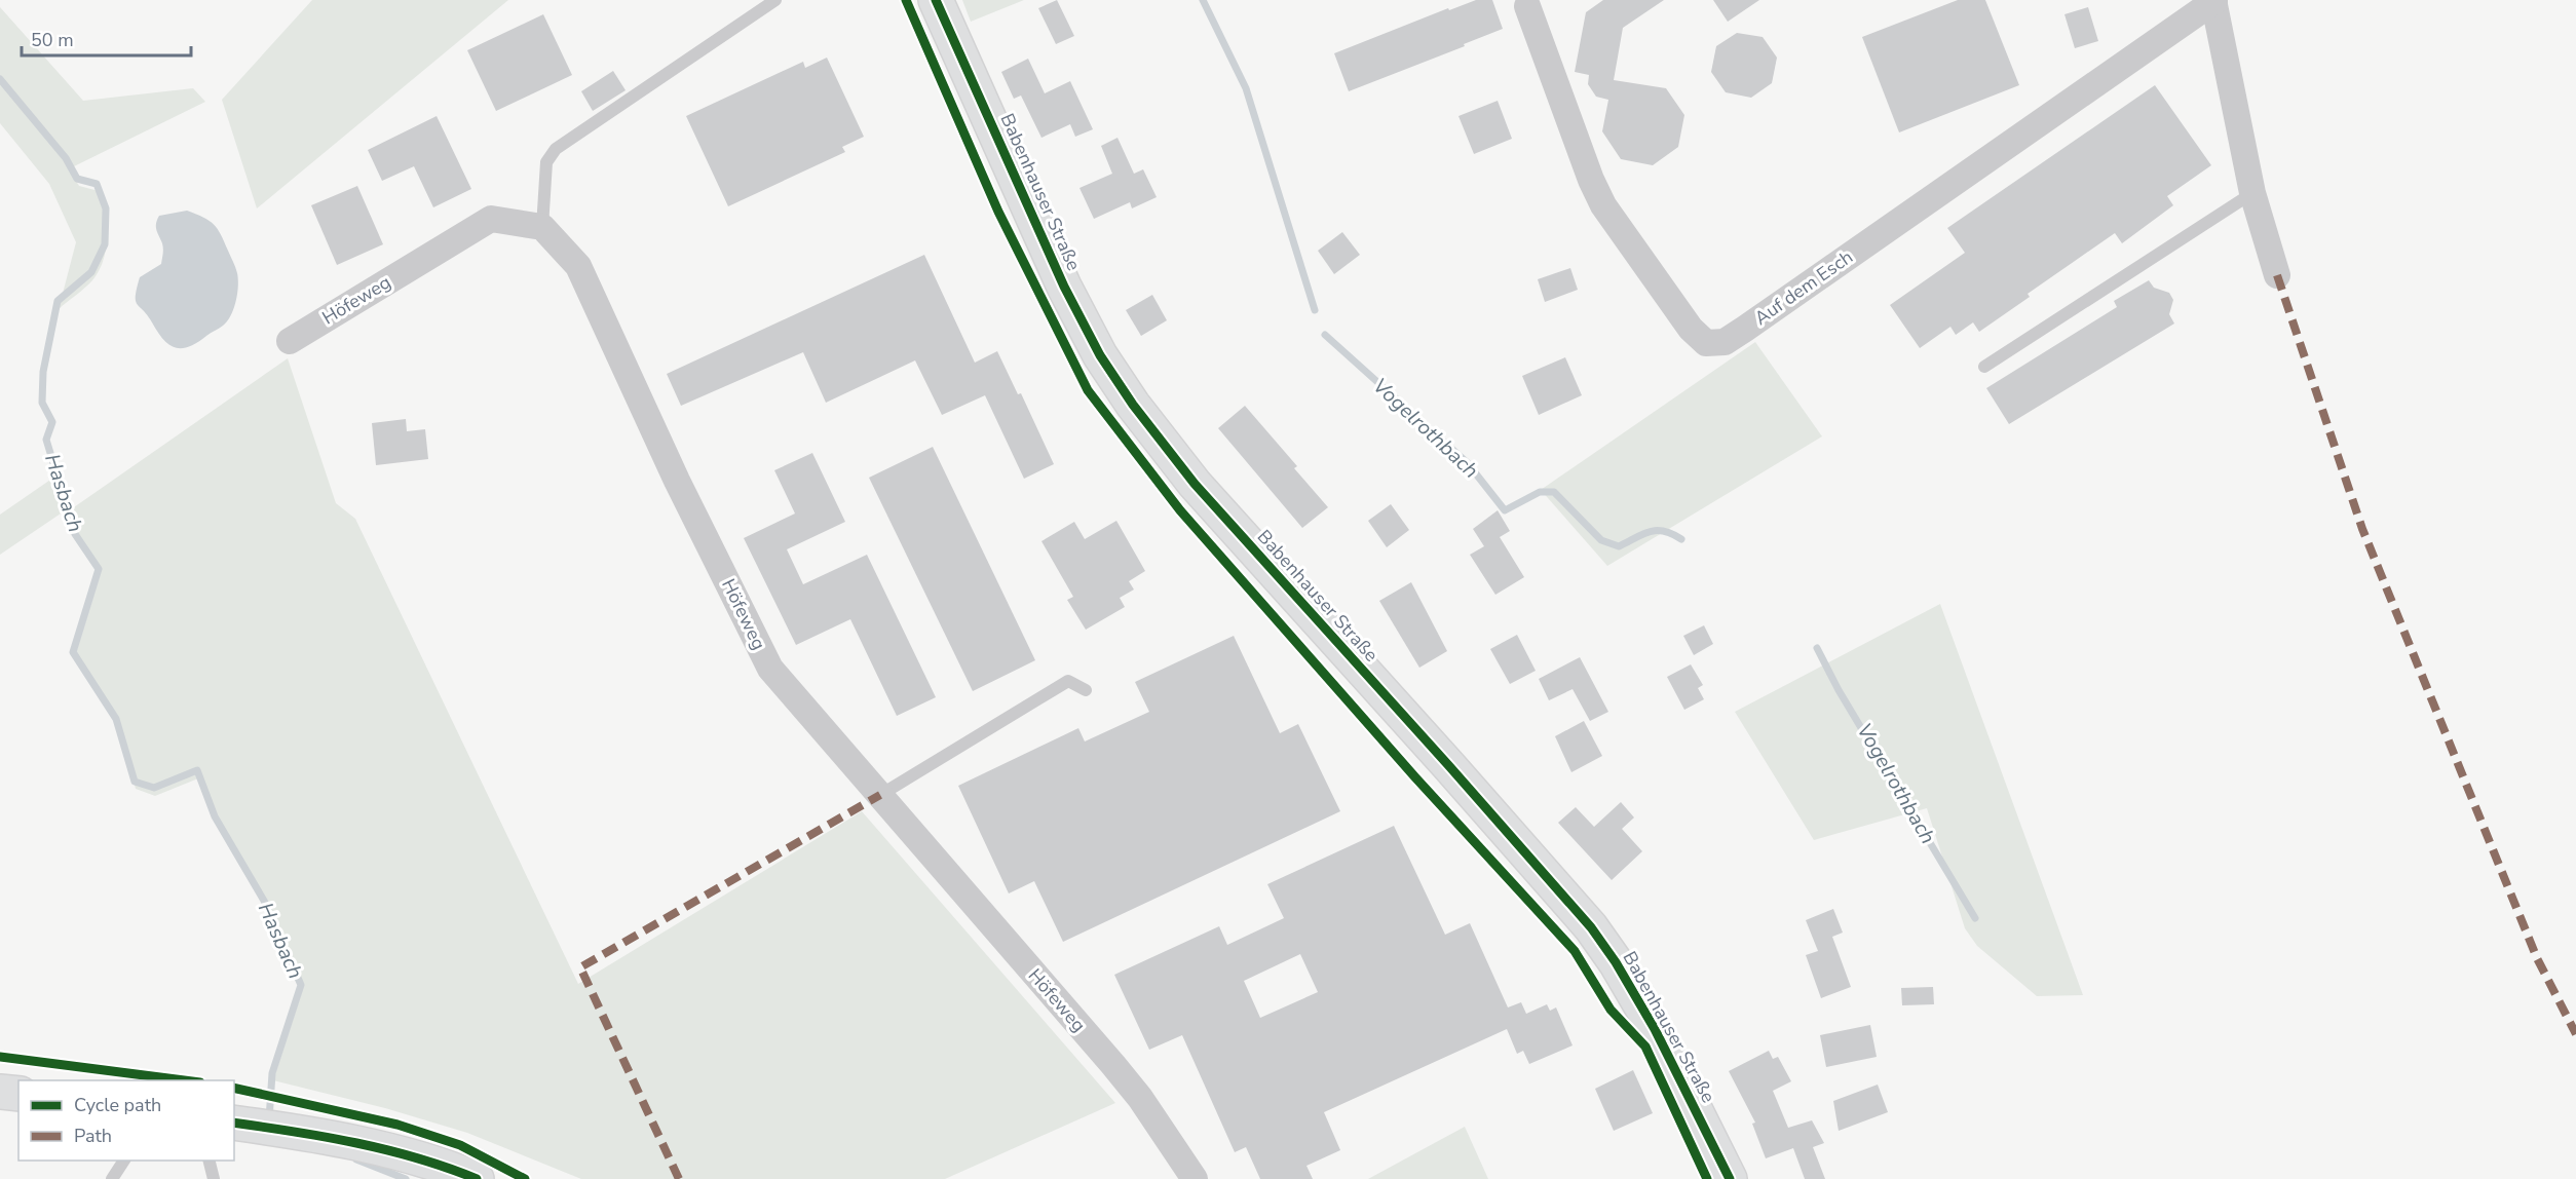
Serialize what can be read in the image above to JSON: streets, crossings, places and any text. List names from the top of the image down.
{
  "streets": {
    "main road": ["Babenhauser Straße"],
    "street": ["Auf dem Esch", "Höfeweg"]
  },
  "water": ["Vogelrothbach", "Hasbach"],
  "legend": ["Cycle path", "Path"],
  "scale_bar": "50 m"
}
